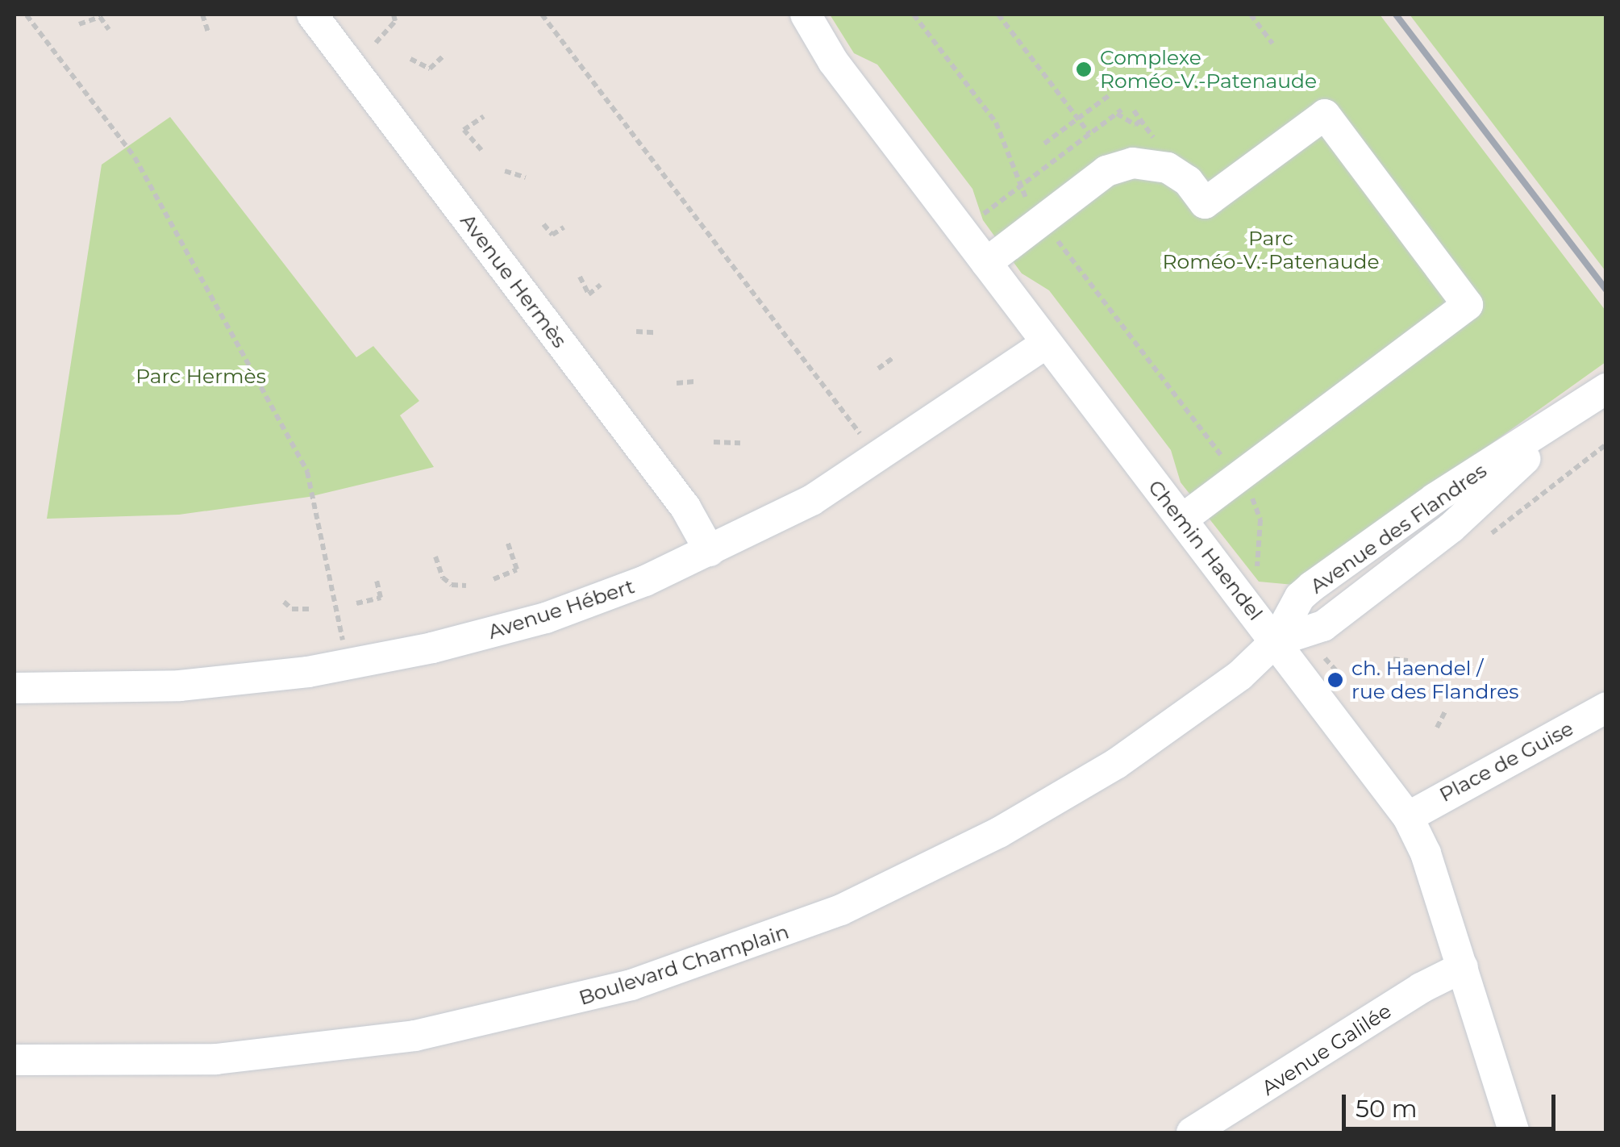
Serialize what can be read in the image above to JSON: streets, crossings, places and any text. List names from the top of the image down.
{
  "streets": {
    "street": [
      "Avenue Hermès",
      "Avenue des Flandres",
      "Chemin Haendel",
      "Avenue Hébert",
      "Place de Guise",
      "Boulevard Champlain",
      "Avenue Galilée"
    ]
  },
  "crossings": [
    ["Avenue Hermès", "Avenue Hébert"],
    ["Avenue des Flandres", "Chemin Haendel"],
    ["Avenue des Flandres", "Boulevard Champlain"],
    ["Chemin Haendel", "Avenue Hébert"],
    ["Chemin Haendel", "Place de Guise"],
    ["Chemin Haendel", "Boulevard Champlain"],
    ["Chemin Haendel", "Avenue Galilée"]
  ],
  "parks": ["Parc Roméo-V.-Patenaude", "Parc Hermès"],
  "places": ["Complexe Roméo-V.-Patenaude", "ch. Haendel / rue des Flandres"],
  "scale_bar": "50 m"
}
